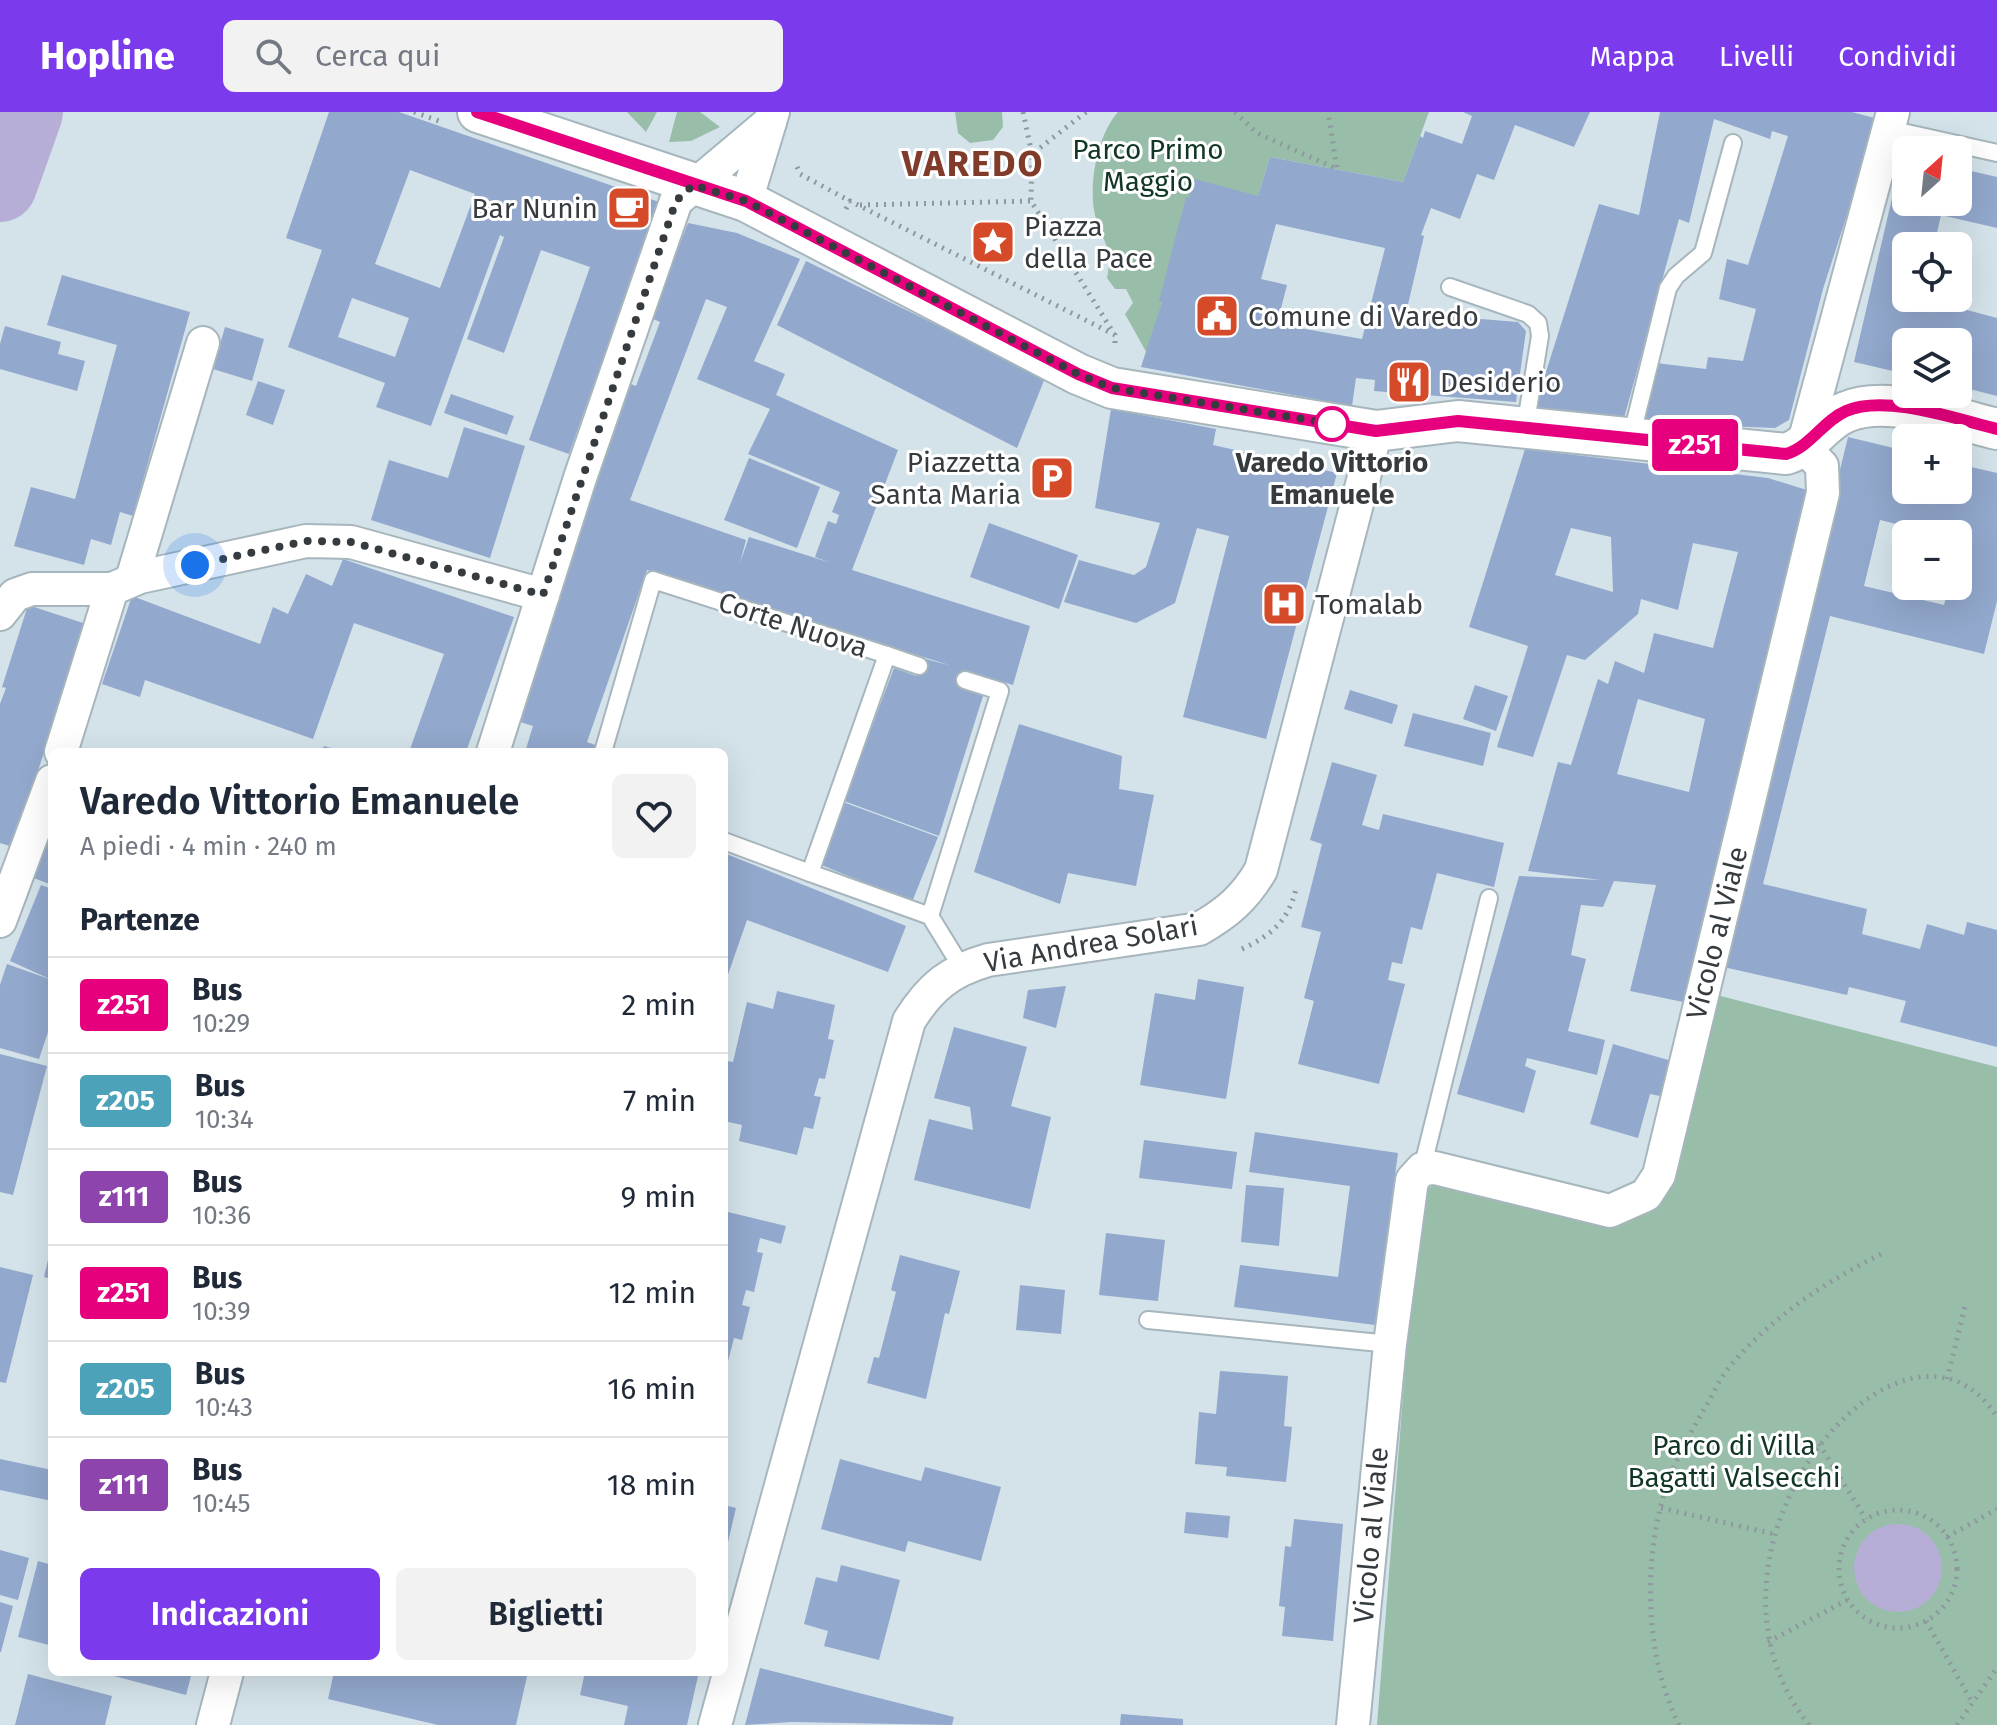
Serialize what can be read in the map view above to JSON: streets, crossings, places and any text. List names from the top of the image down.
{
  "streets": {
    "street": ["Vicolo al Viale", "Via Andrea Solari"],
    "lane": ["Corte Nuova"]
  },
  "districts": ["VAREDO"],
  "parks": ["Parco Primo Maggio", "Parco di Villa Bagatti Valsecchi"],
  "places": {
    "cafe": ["Bar Nunin"],
    "place": ["Piazza della Pace"],
    "public building": ["Comune di Varedo"],
    "restaurant": ["Desiderio"],
    "other": ["Varedo Vittorio Emanuele"],
    "parking": ["Piazzetta Santa Maria"],
    "hospital": ["Tomalab"]
  },
  "lines": ["bus line z251"],
  "north": "top right",
  "page": {
    "header": "Hopline",
    "search": "Cerca qui",
    "nav": ["Mappa", "Livelli", "Condividi"],
    "on_map": "z251",
    "map_buttons": ["+", "−"],
    "heading": [
      ["Varedo Vittorio Emanuele", "A piedi · 4 min · 240 m"],
      "Partenze"
    ],
    "list": [
      {
        "mark": "z251",
        "name": "Bus",
        "note": "10:29",
        "value": "2 min"
      },
      {
        "mark": "z205",
        "name": "Bus",
        "note": "10:34",
        "value": "7 min"
      },
      {
        "mark": "z111",
        "name": "Bus",
        "note": "10:36",
        "value": "9 min"
      },
      {
        "mark": "z251",
        "name": "Bus",
        "note": "10:39",
        "value": "12 min"
      },
      {
        "mark": "z205",
        "name": "Bus",
        "note": "10:43",
        "value": "16 min"
      },
      {
        "mark": "z111",
        "name": "Bus",
        "note": "10:45",
        "value": "18 min"
      }
    ],
    "buttons": ["Indicazioni", "Biglietti"]
  }
}
